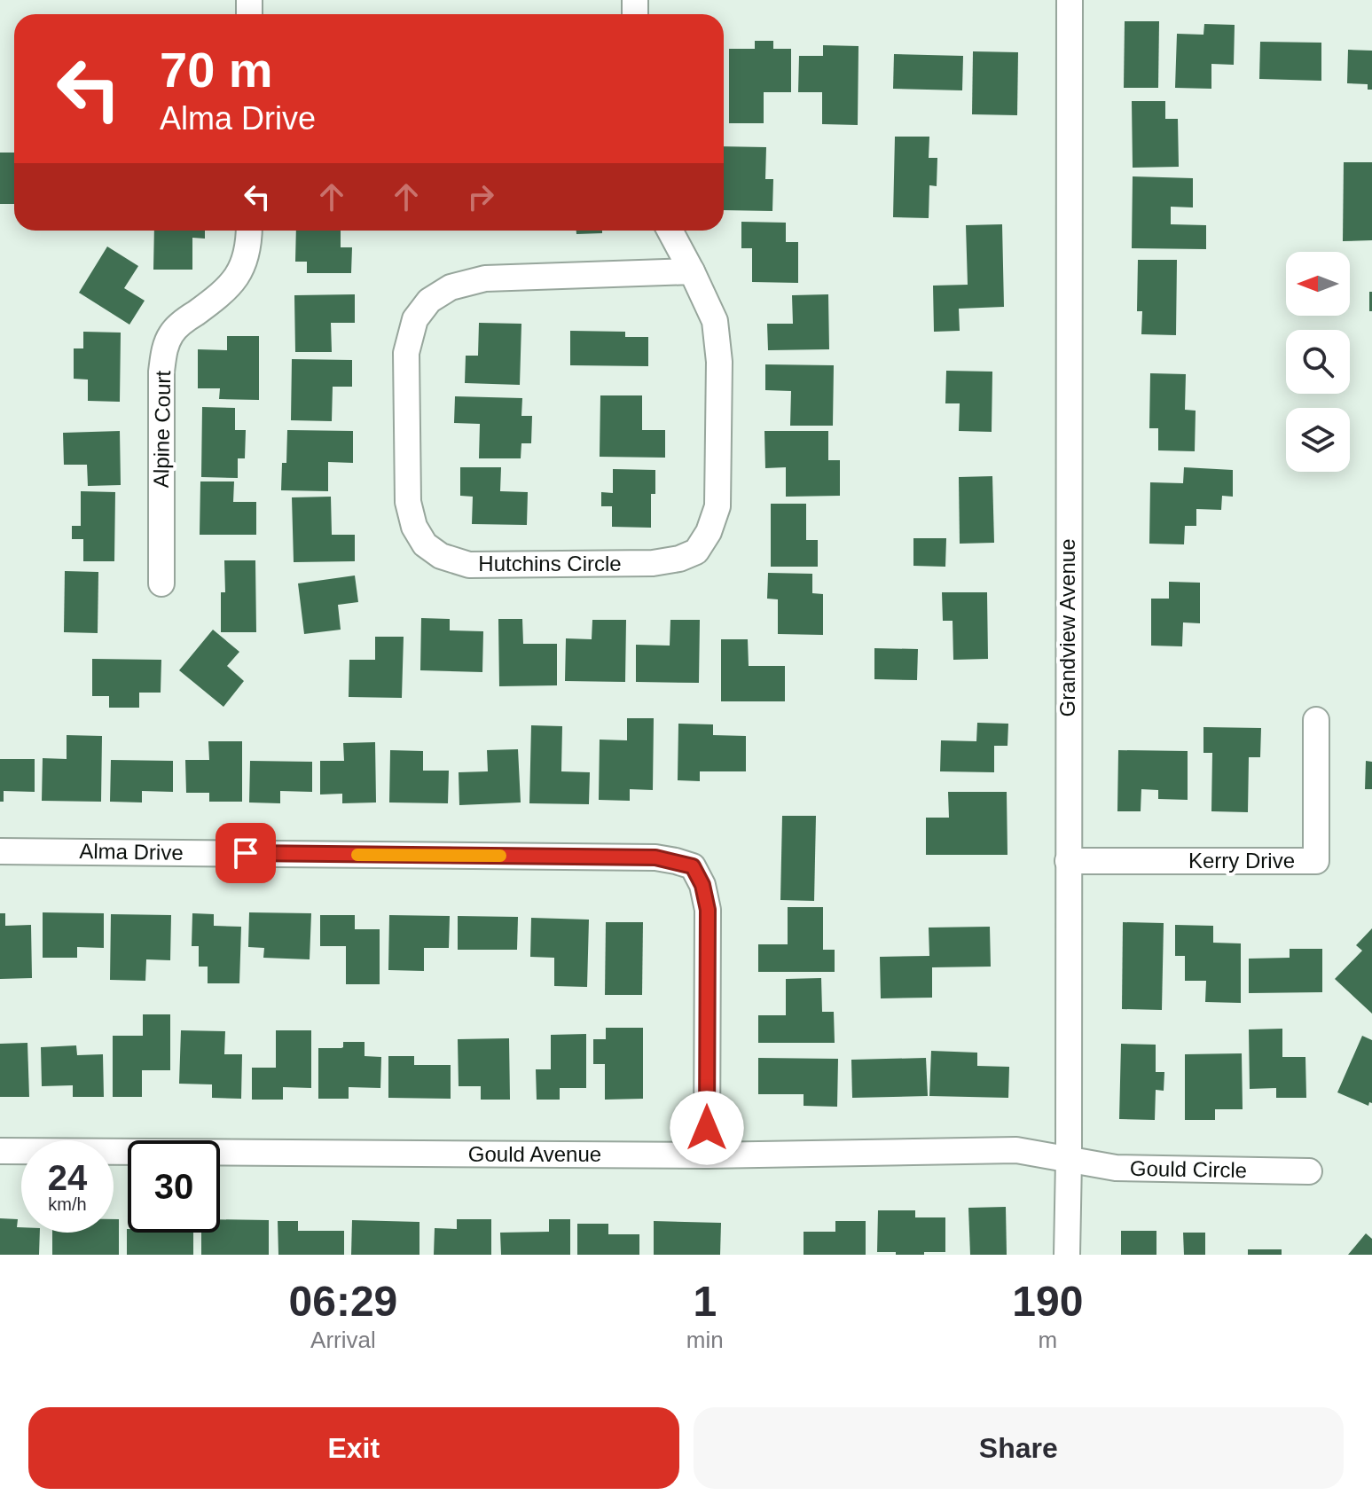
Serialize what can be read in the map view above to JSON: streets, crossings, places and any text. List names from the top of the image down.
{
  "streets": {
    "street": [
      "Alpine Court",
      "Hutchins Circle",
      "Grandview Avenue",
      "Alma Drive",
      "Kerry Drive",
      "Gould Avenue",
      "Gould Circle"
    ]
  },
  "crossings": [
    ["Grandview Avenue", "Kerry Drive"],
    ["Grandview Avenue", "Gould Avenue"],
    ["Grandview Avenue", "Gould Circle"],
    ["Alma Drive", "Gould Avenue"],
    ["Gould Avenue", "Gould Circle"]
  ],
  "north": "left",
  "page": {
    "turn": ["70 m", "Alma Drive"],
    "speed": "24 km/h",
    "limit": "30",
    "eta": [
      "06:29",
      "Arrival",
      "1",
      "min",
      "190",
      "m"
    ],
    "buttons": ["Exit", "Share"]
  }
}
